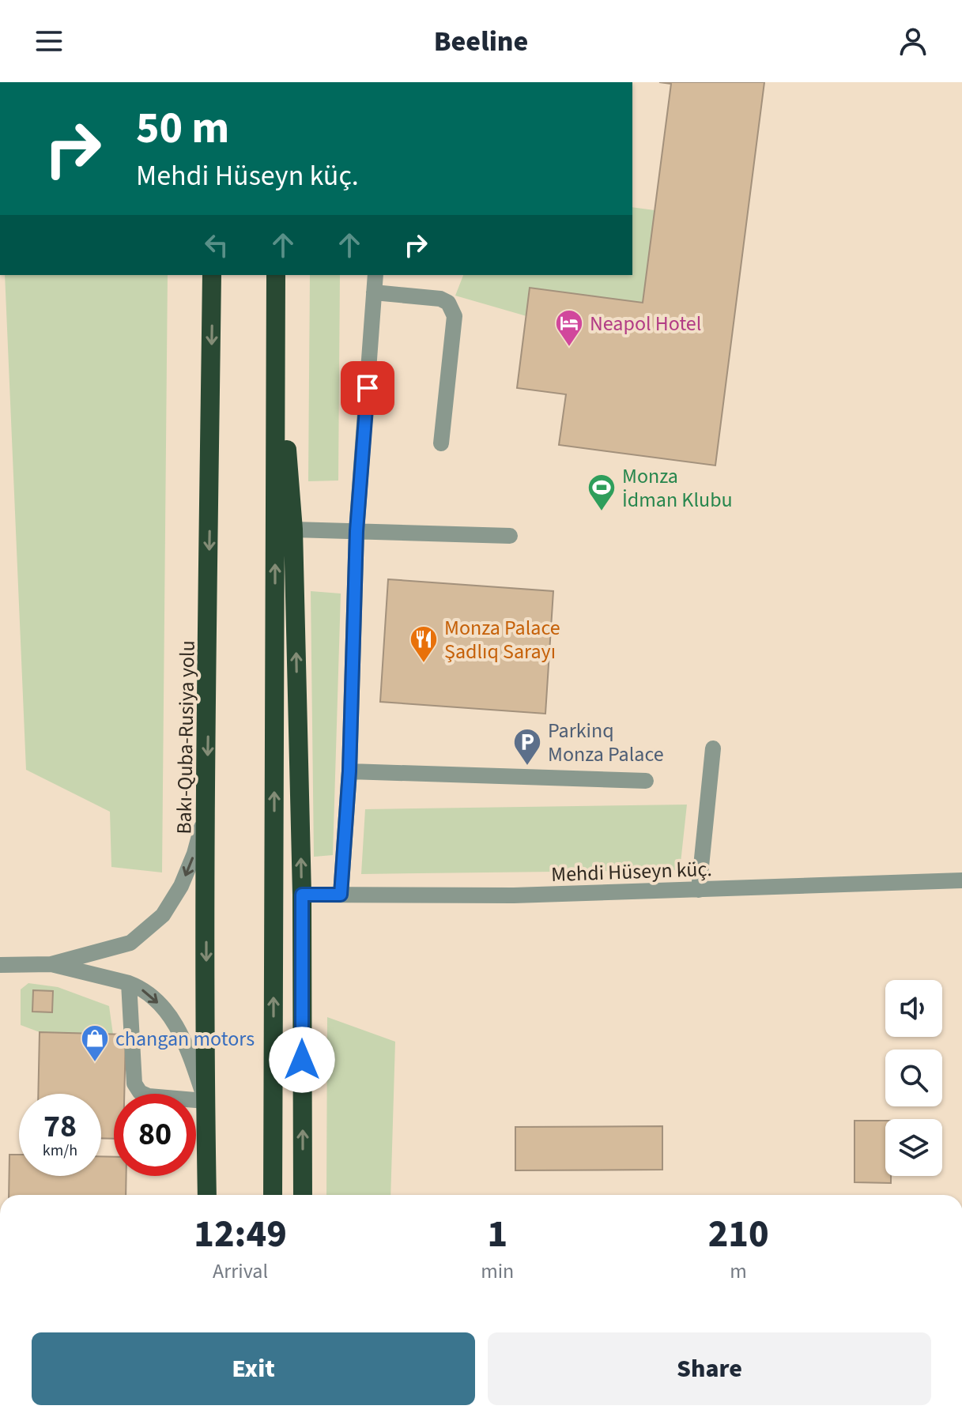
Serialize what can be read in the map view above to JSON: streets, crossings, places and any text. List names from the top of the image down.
{
  "streets": {
    "highway": ["Bakı-Quba-Rusiya yolu"],
    "street": ["Mehdi Hüseyn küç."]
  },
  "places": {
    "hotel": ["Neapol Hotel"],
    "sports": ["Monza İdman Klubu"],
    "restaurant": ["Monza Palace Şadlıq Sarayı"],
    "parking": ["Parkinq Monza Palace"],
    "shop": ["changan motors"]
  },
  "page": {
    "header": "Beeline",
    "turn": ["50 m", "Mehdi Hüseyn küç."],
    "speed": "78 km/h",
    "limit": "80",
    "eta": [
      "12:49",
      "Arrival",
      "1",
      "min",
      "210",
      "m"
    ],
    "buttons": ["Exit", "Share"]
  }
}
